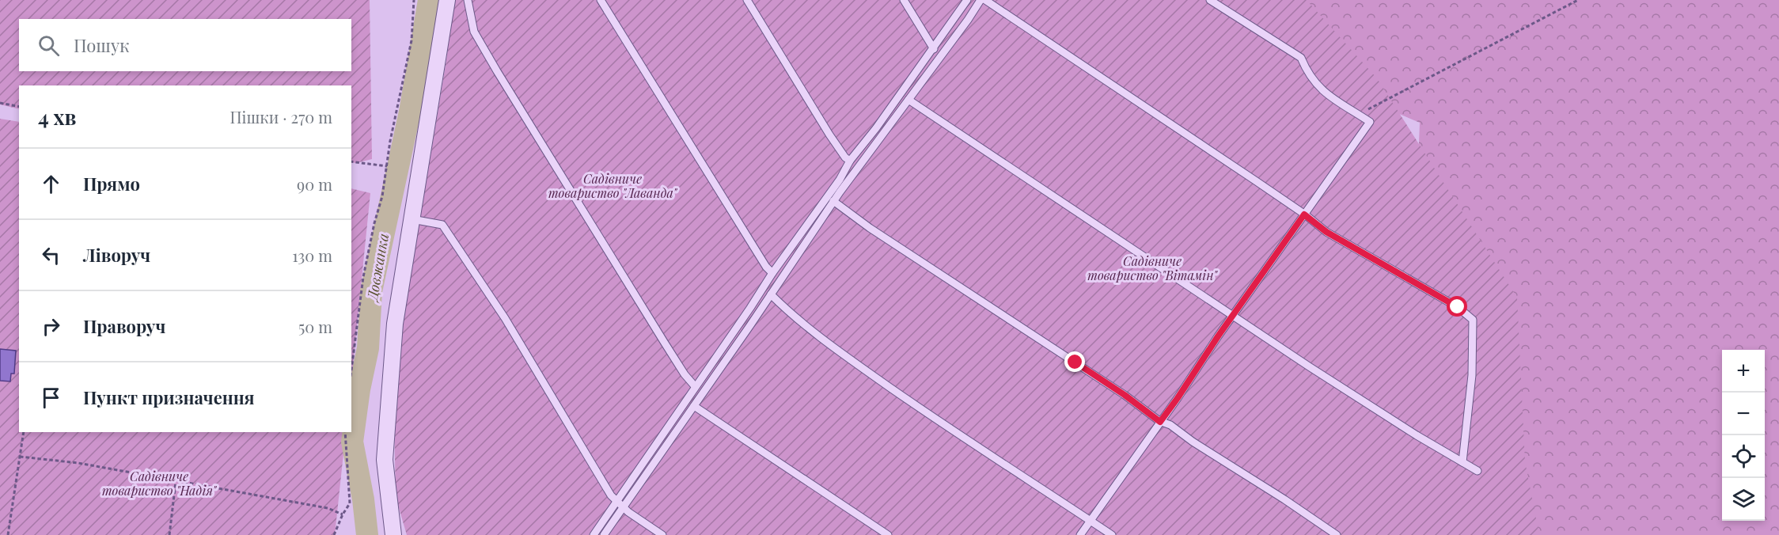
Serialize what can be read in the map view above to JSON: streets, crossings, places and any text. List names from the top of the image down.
{
  "water": ["Довжанка"],
  "parks": ["Садівниче товариство \"Лаванда\"", "Садівниче товариство \"Вітамін\"", "Садівниче товариство \"Надія\""],
  "page": {
    "search": "Пошук",
    "heading": ["4 хв", "Пішки · 270 m"],
    "list": [
      ["Прямо", "90 m"],
      ["Ліворуч", "130 m"],
      ["Праворуч", "50 m"],
      "Пункт призначення"
    ],
    "map_buttons": ["+", "−"]
  }
}
